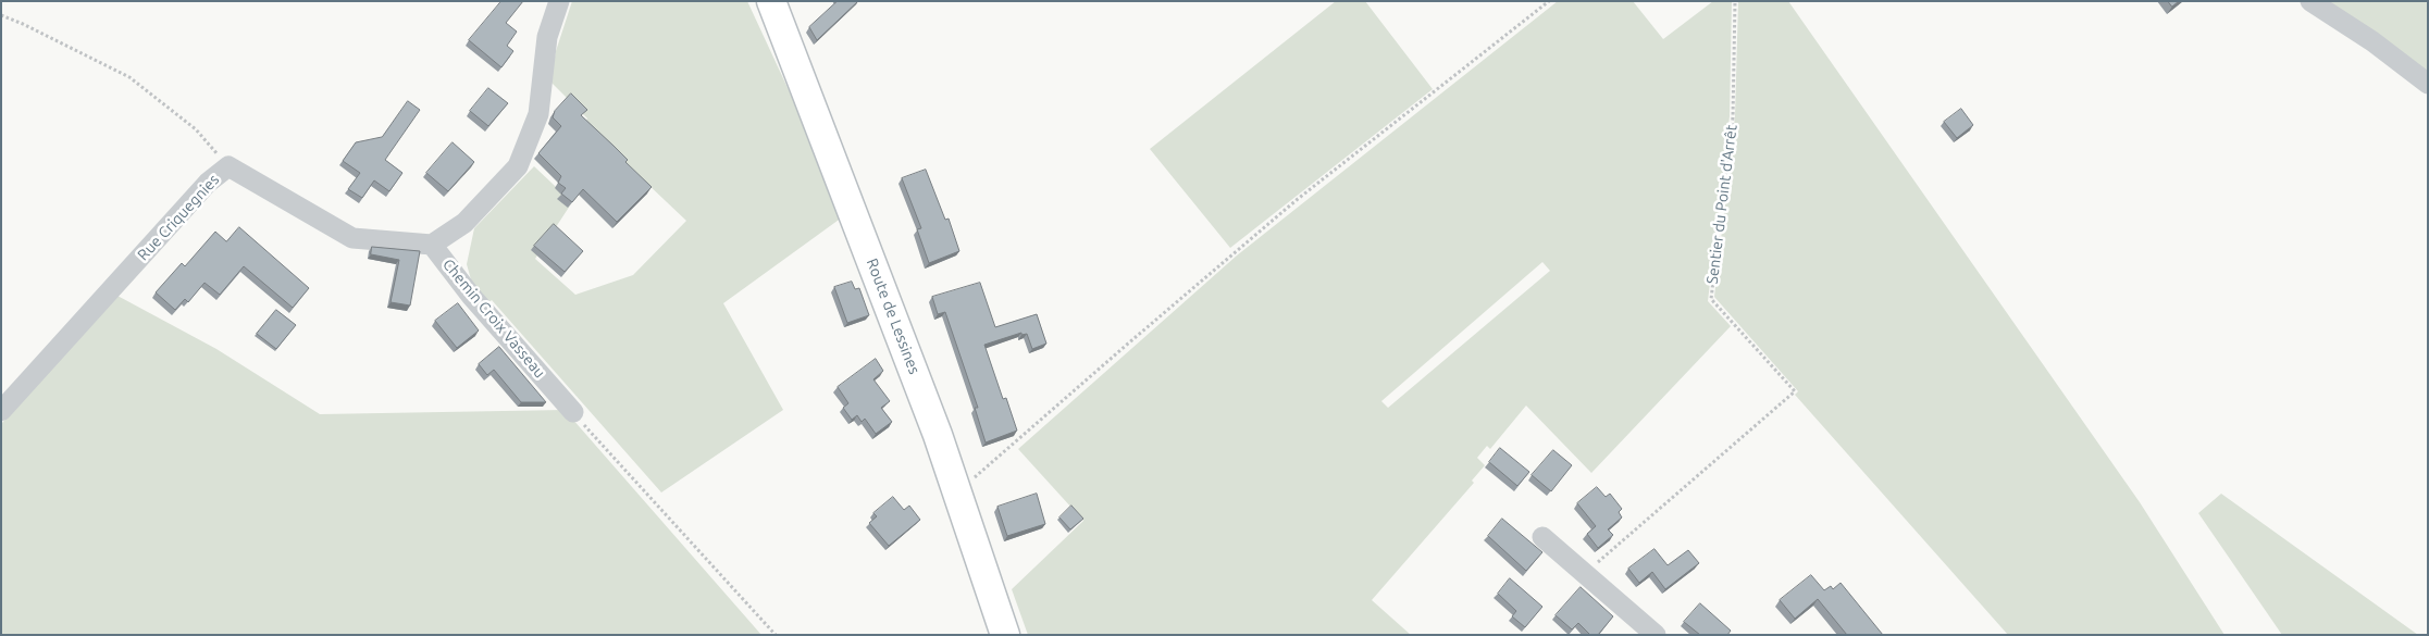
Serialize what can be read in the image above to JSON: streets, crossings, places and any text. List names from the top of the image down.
{
  "streets": {
    "main road": ["Route de Lessines"],
    "street": ["Rue Criquegnies", "Chemin Croix Vasseau"],
    "path": ["Sentier du Point d'Arrêt"]
  },
  "crossings": [
    ["Rue Criquegnies", "Chemin Croix Vasseau"]
  ]
}
